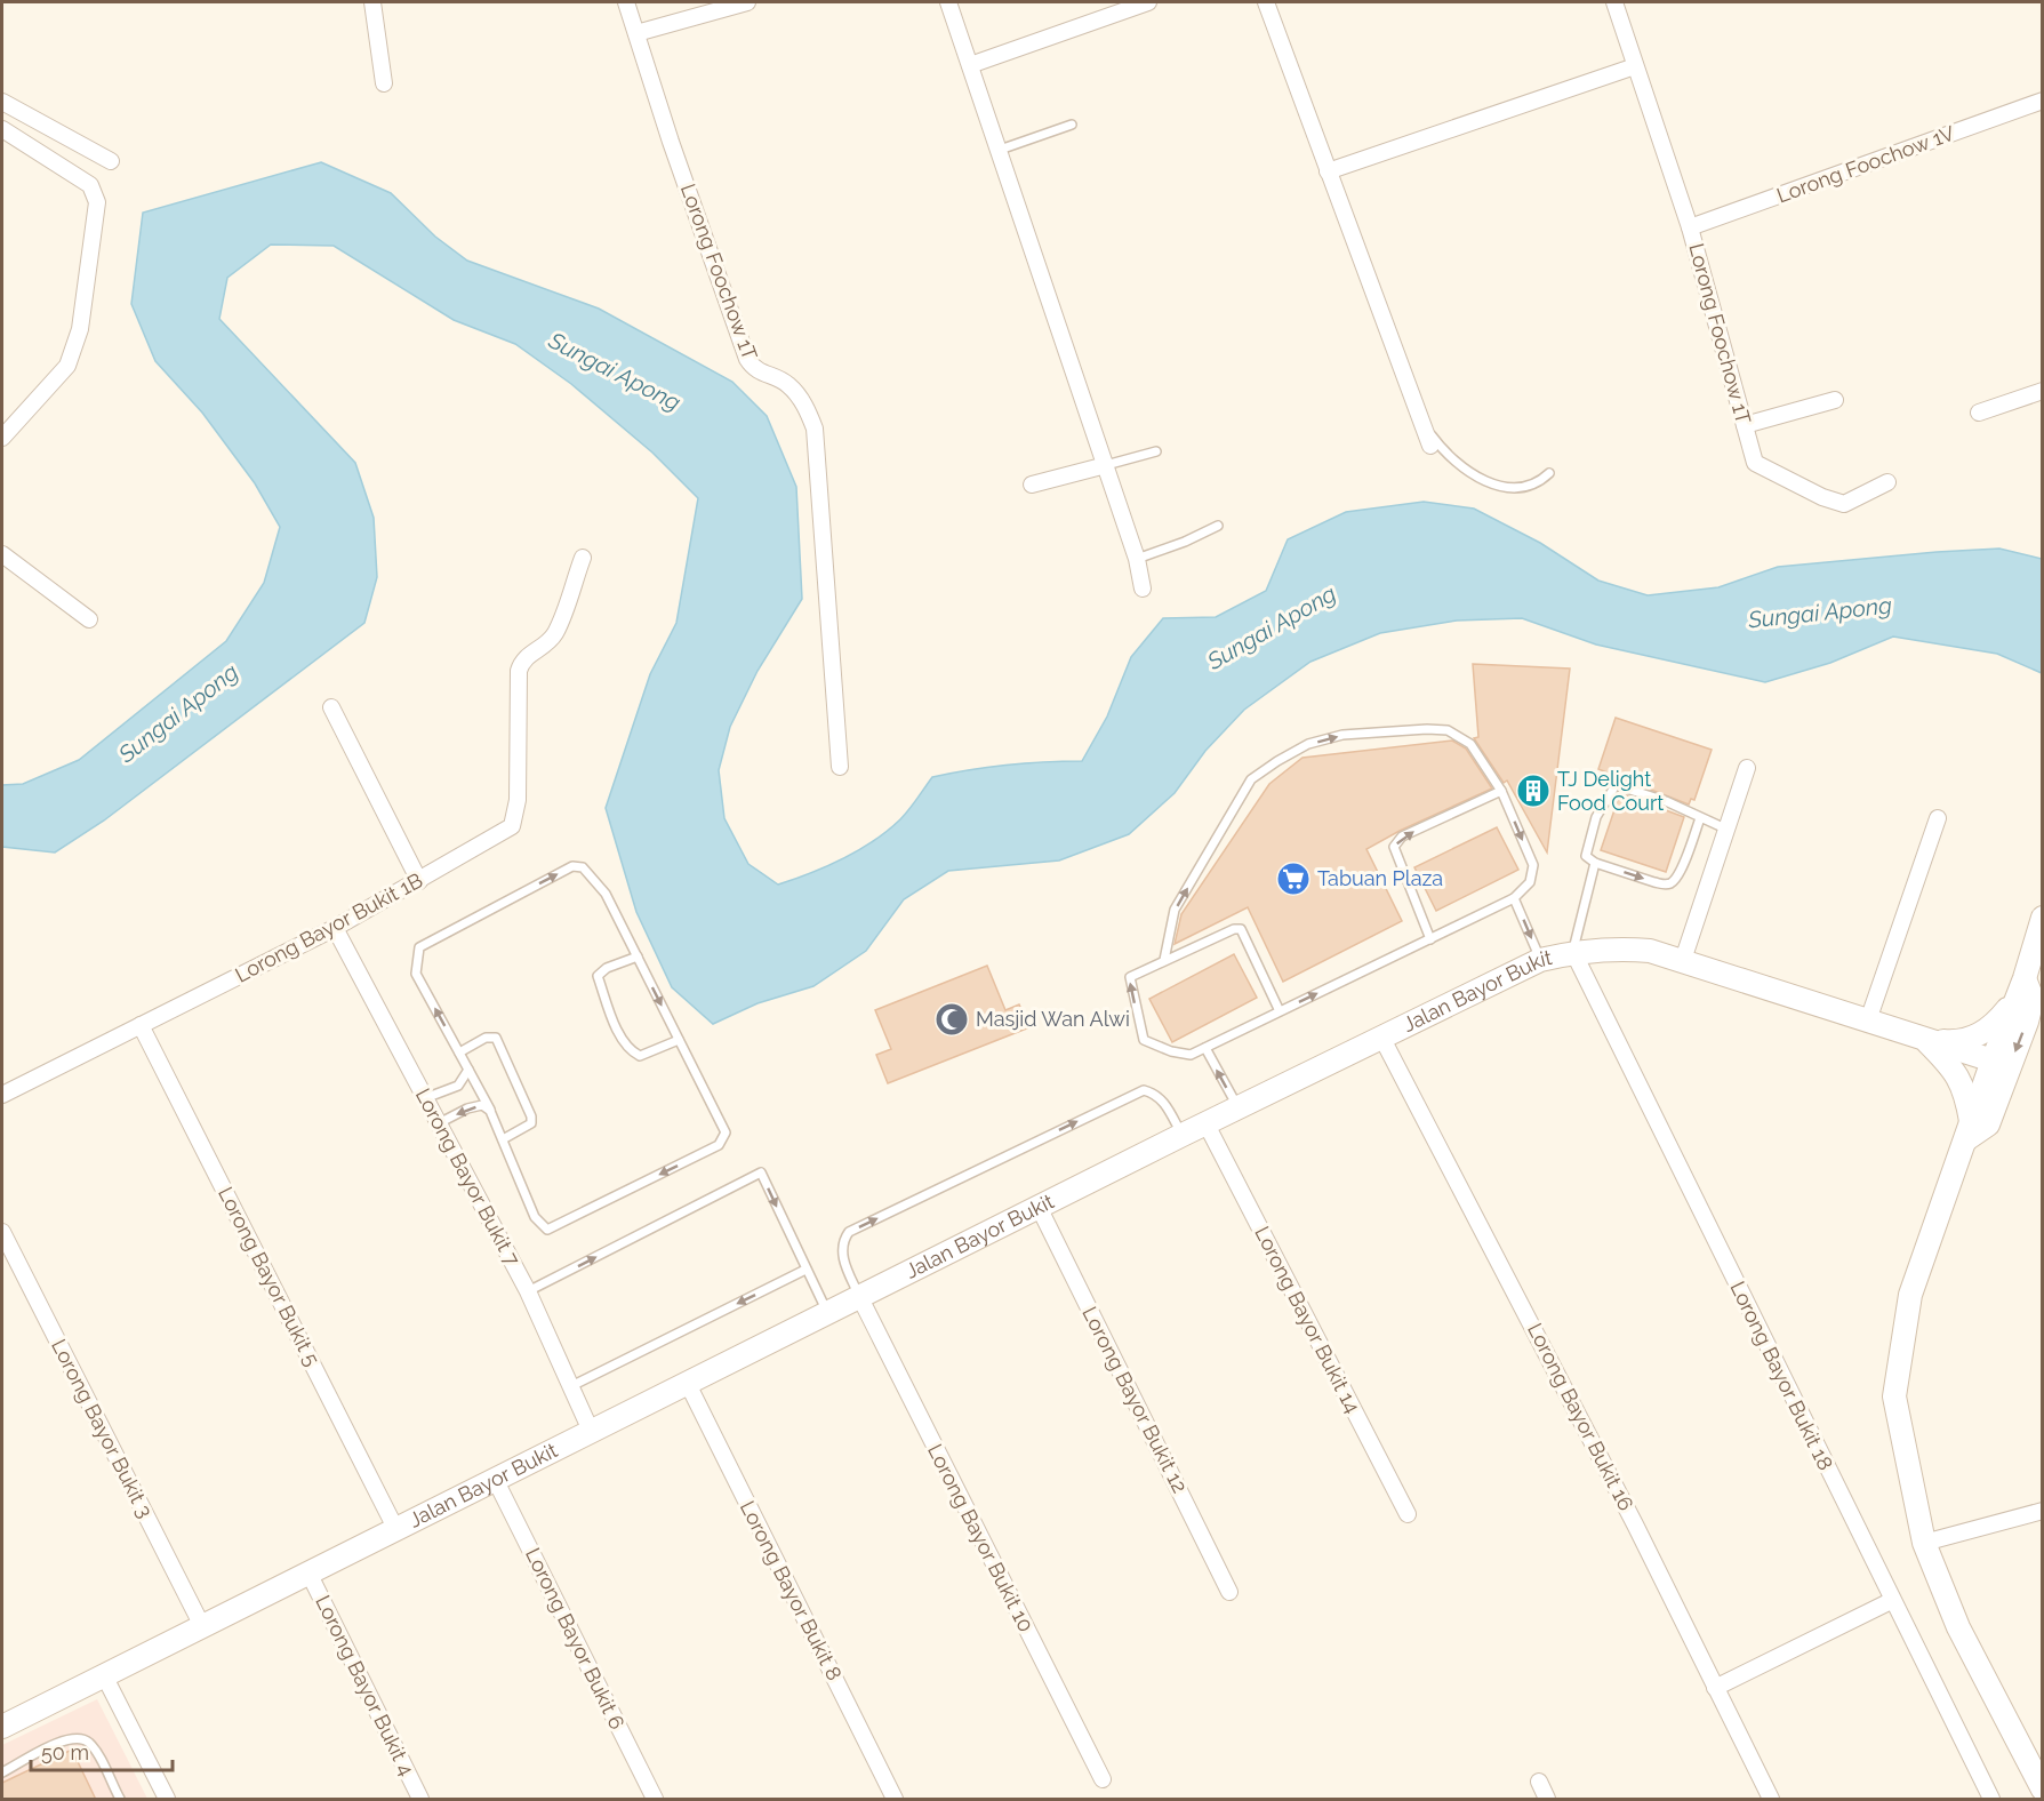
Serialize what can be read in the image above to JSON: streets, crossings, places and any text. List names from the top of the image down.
{
  "streets": {
    "street": [
      "Lorong Foochow 1V",
      "Lorong Foochow 1T",
      "Lorong Bayor Bukit 1B",
      "Jalan Bayor Bukit",
      "Lorong Bayor Bukit 7",
      "Lorong Bayor Bukit 5",
      "Lorong Bayor Bukit 14",
      "Lorong Bayor Bukit 18",
      "Lorong Bayor Bukit 12",
      "Lorong Bayor Bukit 16",
      "Lorong Bayor Bukit 3",
      "Lorong Bayor Bukit 10",
      "Lorong Bayor Bukit 8",
      "Lorong Bayor Bukit 6",
      "Lorong Bayor Bukit 4"
    ]
  },
  "crossings": [
    ["Lorong Foochow 1V", "Lorong Foochow 1T"],
    ["Lorong Bayor Bukit 1B", "Lorong Bayor Bukit 7"],
    ["Lorong Bayor Bukit 1B", "Lorong Bayor Bukit 5"],
    ["Jalan Bayor Bukit", "Lorong Bayor Bukit 7"],
    ["Jalan Bayor Bukit", "Lorong Bayor Bukit 5"],
    ["Jalan Bayor Bukit", "Lorong Bayor Bukit 14"],
    ["Jalan Bayor Bukit", "Lorong Bayor Bukit 18"],
    ["Jalan Bayor Bukit", "Lorong Bayor Bukit 12"],
    ["Jalan Bayor Bukit", "Lorong Bayor Bukit 16"],
    ["Jalan Bayor Bukit", "Lorong Bayor Bukit 3"],
    ["Jalan Bayor Bukit", "Lorong Bayor Bukit 10"],
    ["Jalan Bayor Bukit", "Lorong Bayor Bukit 8"],
    ["Jalan Bayor Bukit", "Lorong Bayor Bukit 6"],
    ["Jalan Bayor Bukit", "Lorong Bayor Bukit 4"]
  ],
  "water": ["Sungai Apong"],
  "places": {
    "building": ["TJ Delight Food Court"],
    "supermarket": ["Tabuan Plaza"],
    "mosque": ["Masjid Wan Alwi"]
  },
  "scale_bar": "50 m"
}
